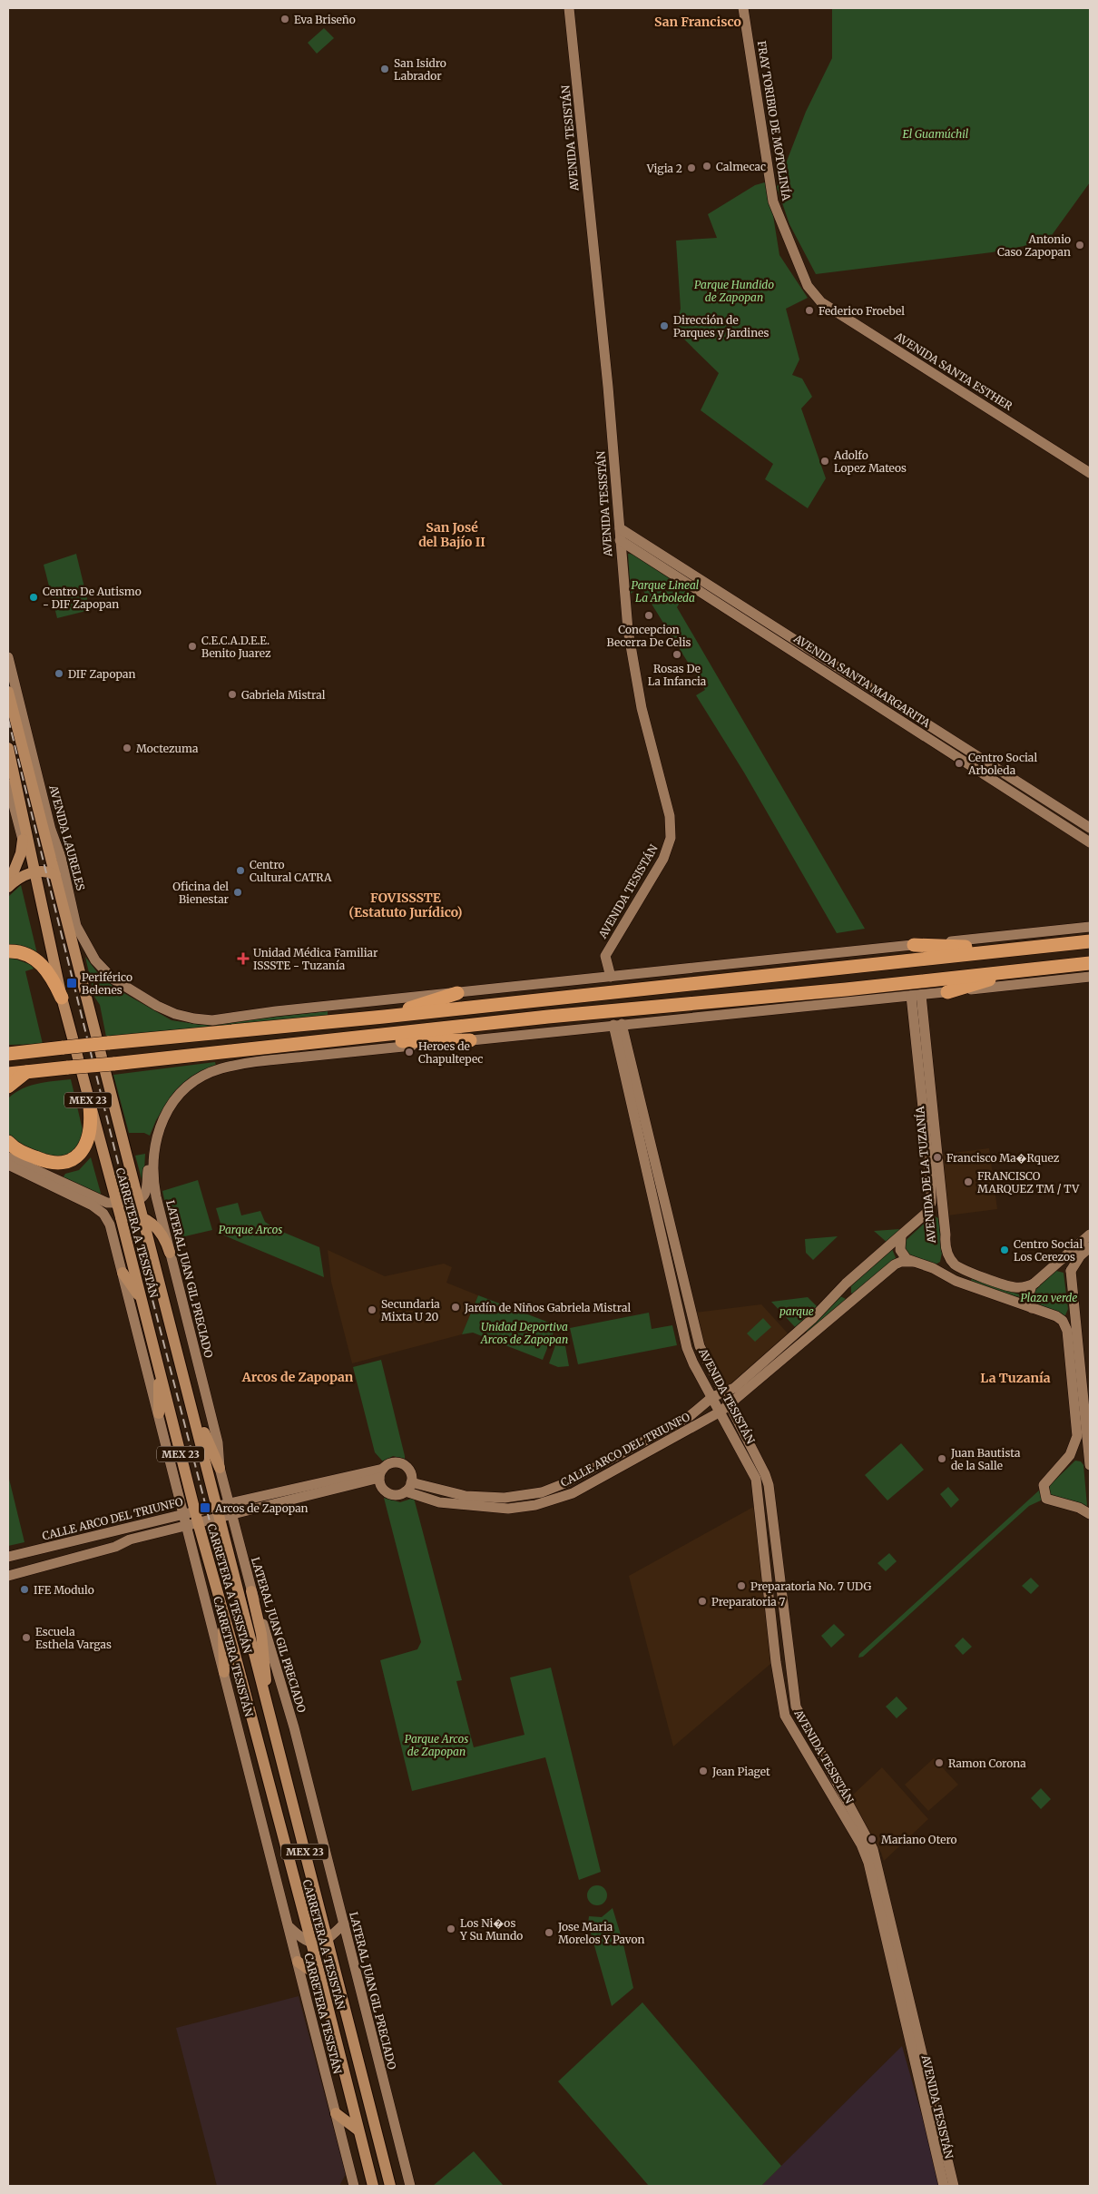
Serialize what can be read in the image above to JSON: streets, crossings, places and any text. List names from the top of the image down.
{
  "streets": {
    "main road": ["AVENIDA LAURELES", "MEX 23", "CARRETERA A TESISTÁN"],
    "street": [
      "FRAY TORIBIO DE MOTOLINÍA",
      "AVENIDA TESISTÁN",
      "AVENIDA SANTA ESTHER",
      "AVENIDA SANTA MARGARITA",
      "AVENIDA DE LA TUZANÍA",
      "LATERAL JUAN GIL PRECIADO",
      "CALLE ARCO DEL TRIUNFO",
      "CARRETERA TESISTÁN"
    ]
  },
  "crossings": [
    ["FRAY TORIBIO DE MOTOLINÍA", "AVENIDA SANTA ESTHER"],
    ["AVENIDA TESISTÁN", "AVENIDA SANTA MARGARITA"],
    ["AVENIDA TESISTÁN", "AVENIDA LAURELES"],
    ["AVENIDA TESISTÁN", "LATERAL JUAN GIL PRECIADO"],
    ["AVENIDA TESISTÁN", "CALLE ARCO DEL TRIUNFO"],
    ["AVENIDA LAURELES", "CARRETERA A TESISTÁN"],
    ["MEX 23", "CARRETERA A TESISTÁN"],
    ["AVENIDA DE LA TUZANÍA", "LATERAL JUAN GIL PRECIADO"],
    ["AVENIDA DE LA TUZANÍA", "CALLE ARCO DEL TRIUNFO"],
    ["CARRETERA A TESISTÁN", "LATERAL JUAN GIL PRECIADO"],
    ["CARRETERA A TESISTÁN", "CALLE ARCO DEL TRIUNFO"],
    ["LATERAL JUAN GIL PRECIADO", "CALLE ARCO DEL TRIUNFO"],
    ["CALLE ARCO DEL TRIUNFO", "CARRETERA TESISTÁN"]
  ],
  "districts": [
    "San Francisco",
    "San José del Bajío II",
    "FOVISSSTE (Estatuto Jurídico)",
    "Arcos de Zapopan",
    "La Tuzanía"
  ],
  "parks": [
    "El Guamúchil",
    "Parque Hundido de Zapopan",
    "Parque Lineal La Arboleda",
    "Parque Arcos",
    "Plaza verde",
    "parque",
    "Unidad Deportiva Arcos de Zapopan",
    "Parque Arcos de Zapopan"
  ],
  "places": {
    "other": [
      "Eva Briseño",
      "San Isidro Labrador",
      "Calmecac",
      "Vigia 2",
      "Antonio Caso Zapopan",
      "Federico Froebel",
      "Dirección de Parques y Jardines",
      "Adolfo Lopez Mateos",
      "Centro De Autismo - DIF Zapopan",
      "Concepcion Becerra De Celis",
      "C.E.C.A.D.E.E. Benito Juarez",
      "Rosas De La Infancia",
      "DIF Zapopan",
      "Gabriela Mistral",
      "Moctezuma",
      "Centro Social Arboleda",
      "Centro Cultural CATRA",
      "Oficina del Bienestar",
      "Heroes de Chapultepec",
      "Francisco Ma�Rquez",
      "FRANCISCO MARQUEZ TM / TV",
      "Centro Social Los Cerezos",
      "Jardín de Niños Gabriela Mistral",
      "Secundaria Mixta U 20",
      "Juan Bautista de la Salle",
      "Preparatoria No. 7 UDG",
      "IFE Modulo",
      "Preparatoria 7",
      "Escuela Esthela Vargas",
      "Ramon Corona",
      "Jean Piaget",
      "Mariano Otero",
      "Los Ni�os Y Su Mundo",
      "Jose Maria Morelos Y Pavon"
    ],
    "health": ["Unidad Médica Familiar ISSSTE - Tuzanía"],
    "transit": ["Periférico Belenes", "Arcos de Zapopan"]
  }
}
